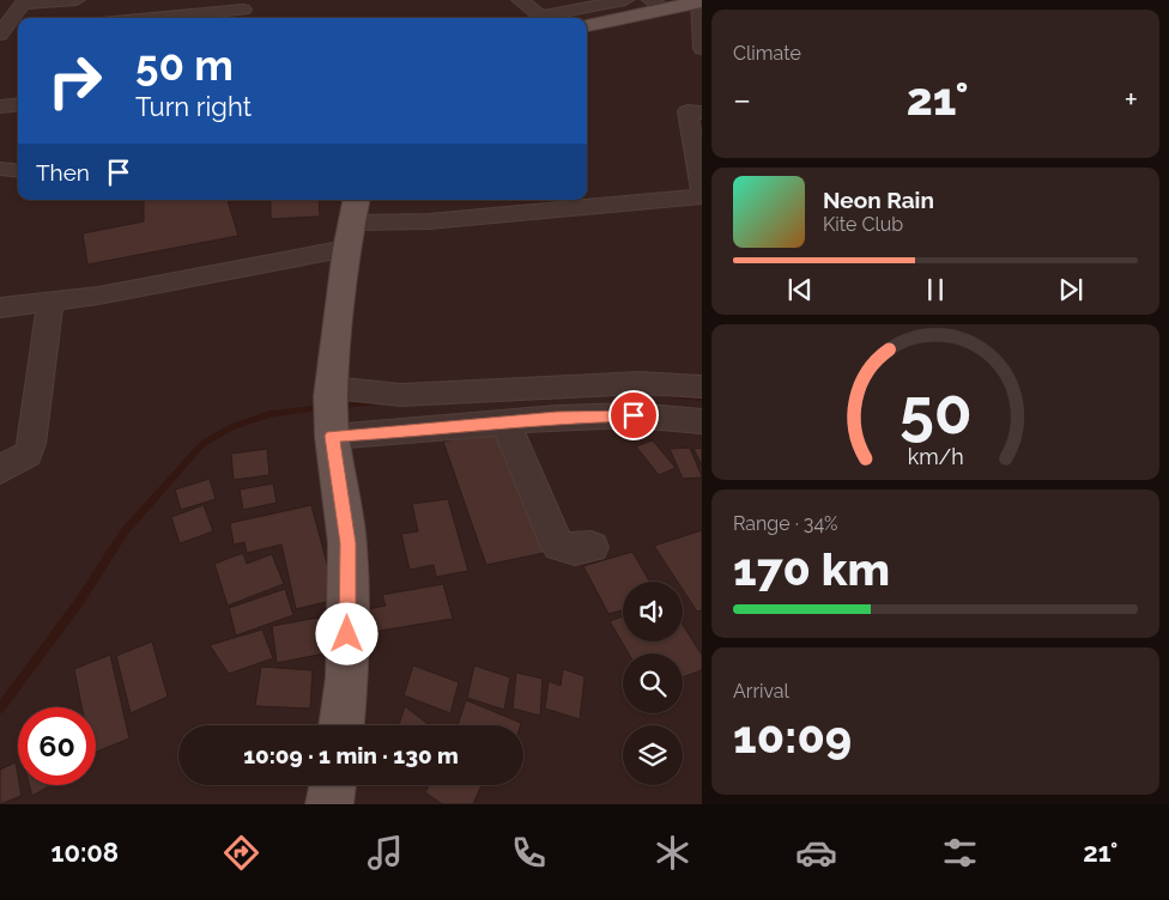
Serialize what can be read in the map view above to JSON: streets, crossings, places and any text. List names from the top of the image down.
{
  "page": {
    "tile": [
      "Climate",
      ["Range · 34%", "170 km"],
      ["Arrival", "10:09"]
    ],
    "turn": ["50 m", "Turn right"],
    "heat": ["−", "21°", "+"],
    "then": "Then",
    "song": ["Neon Rain", "Kite Club"],
    "limit": "60",
    "trip": "10:09 · 1 min · 130 m",
    "tabs": ["10:08", "21°"],
    "gauge": ["50", "km/h"]
  }
}
